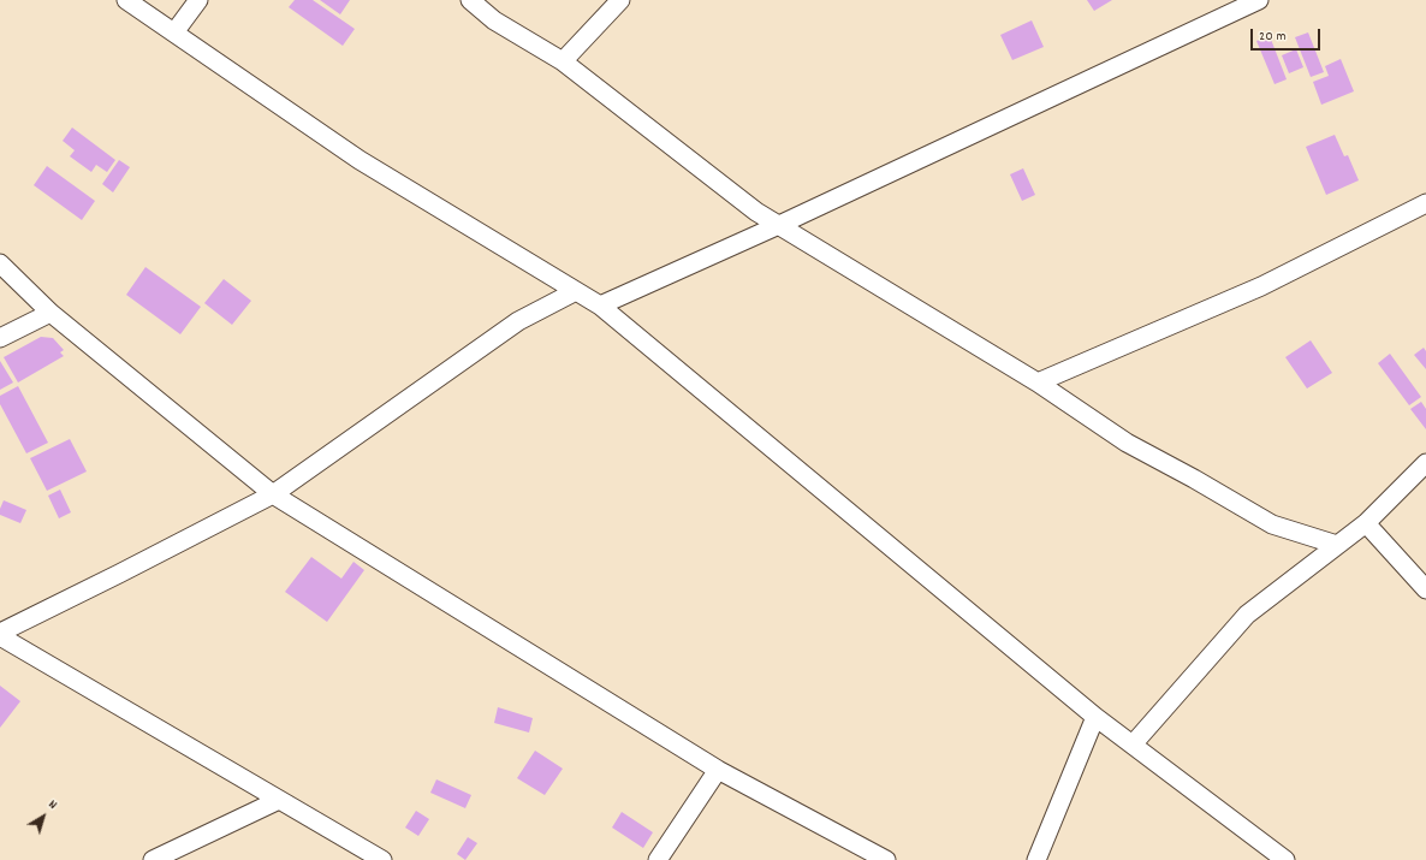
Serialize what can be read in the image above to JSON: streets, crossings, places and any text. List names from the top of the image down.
{
  "scale_bar": "20 m",
  "north": "top right"
}
